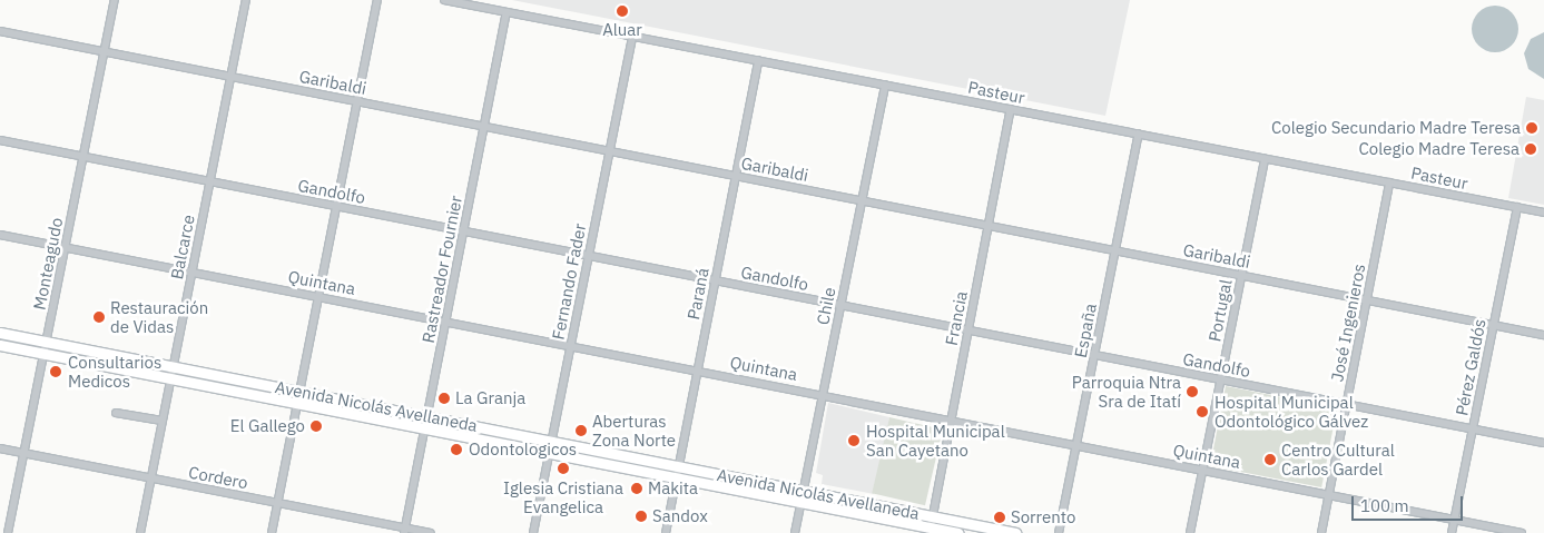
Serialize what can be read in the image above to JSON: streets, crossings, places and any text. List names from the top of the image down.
{
  "streets": {
    "main road": ["Avenida Nicolás Avellaneda"],
    "street": [
      "Garibaldi",
      "Pasteur",
      "Gandolfo",
      "Balcarce",
      "Monteagudo",
      "Rastreador Fournier",
      "Fernando Fader",
      "Quintana",
      "Paraná",
      "Chile",
      "Portugal",
      "Francia",
      "José Ingenieros",
      "España",
      "Pérez Galdós",
      "Cordero"
    ]
  },
  "crossings": [
    ["Garibaldi", "Balcarce"],
    ["Garibaldi", "Monteagudo"],
    ["Garibaldi", "Rastreador Fournier"],
    ["Garibaldi", "Fernando Fader"],
    ["Garibaldi", "Paraná"],
    ["Garibaldi", "Chile"],
    ["Garibaldi", "Portugal"],
    ["Garibaldi", "Francia"],
    ["Garibaldi", "José Ingenieros"],
    ["Garibaldi", "España"],
    ["Garibaldi", "Pérez Galdós"],
    ["Pasteur", "Rastreador Fournier"],
    ["Pasteur", "Fernando Fader"],
    ["Pasteur", "Paraná"],
    ["Pasteur", "Chile"],
    ["Pasteur", "Portugal"],
    ["Pasteur", "Francia"],
    ["Pasteur", "José Ingenieros"],
    ["Pasteur", "España"],
    ["Pasteur", "Pérez Galdós"],
    ["Gandolfo", "Balcarce"],
    ["Gandolfo", "Monteagudo"],
    ["Gandolfo", "Rastreador Fournier"],
    ["Gandolfo", "Fernando Fader"],
    ["Gandolfo", "Paraná"],
    ["Gandolfo", "Chile"],
    ["Gandolfo", "Portugal"],
    ["Gandolfo", "Francia"],
    ["Gandolfo", "José Ingenieros"],
    ["Gandolfo", "España"],
    ["Gandolfo", "Pérez Galdós"],
    ["Balcarce", "Quintana"],
    ["Balcarce", "Avenida Nicolás Avellaneda"],
    ["Balcarce", "Cordero"],
    ["Monteagudo", "Quintana"],
    ["Monteagudo", "Avenida Nicolás Avellaneda"],
    ["Monteagudo", "Cordero"],
    ["Rastreador Fournier", "Quintana"],
    ["Rastreador Fournier", "Avenida Nicolás Avellaneda"],
    ["Rastreador Fournier", "Cordero"],
    ["Fernando Fader", "Quintana"],
    ["Fernando Fader", "Avenida Nicolás Avellaneda"],
    ["Quintana", "Paraná"],
    ["Quintana", "Chile"],
    ["Quintana", "Portugal"],
    ["Quintana", "Francia"],
    ["Quintana", "José Ingenieros"],
    ["Quintana", "España"],
    ["Quintana", "Pérez Galdós"],
    ["Paraná", "Avenida Nicolás Avellaneda"],
    ["Chile", "Avenida Nicolás Avellaneda"],
    ["Francia", "Avenida Nicolás Avellaneda"]
  ],
  "places": [
    "Aluar",
    "Colegio Secundario Madre Teresa",
    "Colegio Madre Teresa",
    "Restauración de Vidas",
    "Consultarios Medicos",
    "Parroquia Ntra Sra de Itatí",
    "La Granja",
    "Hospital Municipal Odontológico Gálvez",
    "El Gallego",
    "Aberturas Zona Norte",
    "Hospital Municipal San Cayetano",
    "Odontologicos",
    "Centro Cultural Carlos Gardel",
    "Iglesia Cristiana Evangelica",
    "Makita",
    "Sandox",
    "Sorrento"
  ],
  "scale_bar": "100 m"
}
